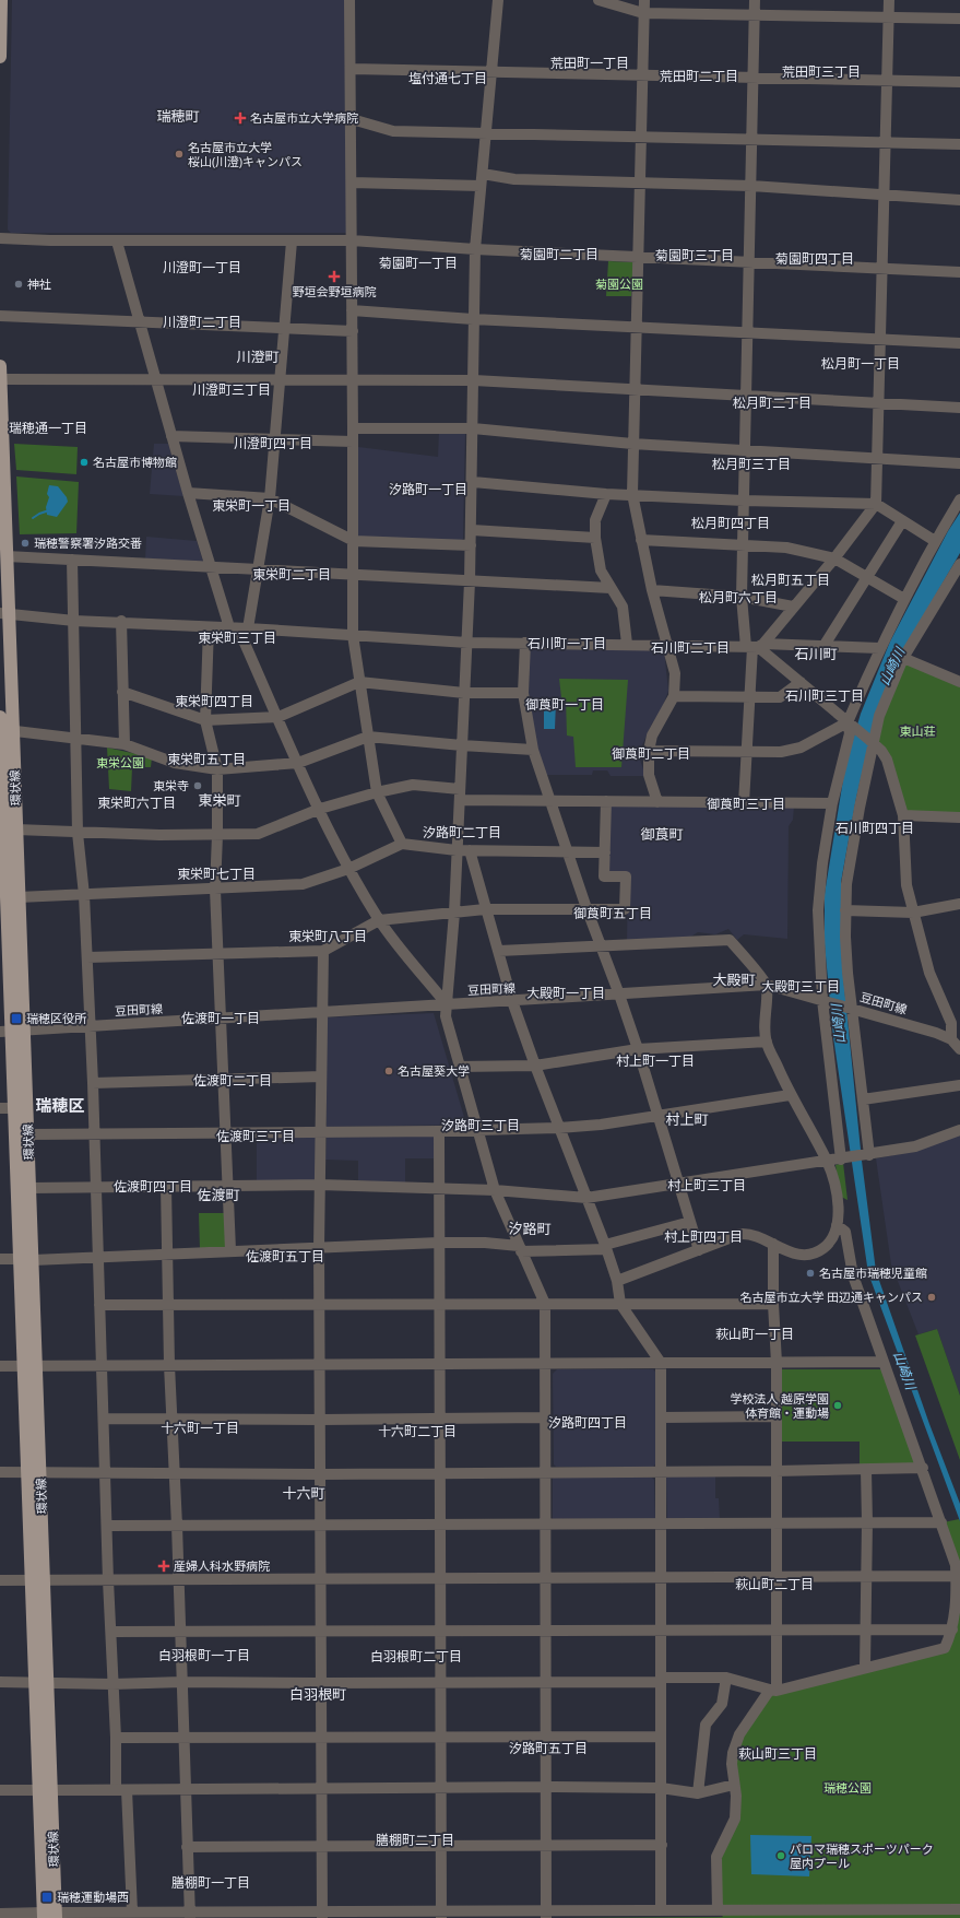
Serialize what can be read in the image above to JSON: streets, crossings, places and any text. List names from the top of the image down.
{
  "streets": {
    "main road": ["環状線"],
    "street": ["豆田町線"]
  },
  "crossings": [
    ["環状線", "豆田町線"]
  ],
  "districts": [
    "荒田町一丁目",
    "荒田町三丁目",
    "荒田町二丁目",
    "塩付通七丁目",
    "瑞穂町",
    "菊園町二丁目",
    "菊園町三丁目",
    "菊園町四丁目",
    "菊園町一丁目",
    "川澄町一丁目",
    "川澄町二丁目",
    "川澄町",
    "松月町一丁目",
    "川澄町三丁目",
    "松月町二丁目",
    "瑞穂通一丁目",
    "川澄町四丁目",
    "松月町三丁目",
    "汐路町一丁目",
    "東栄町一丁目",
    "松月町四丁目",
    "東栄町二丁目",
    "松月町五丁目",
    "松月町六丁目",
    "東栄町三丁目",
    "石川町一丁目",
    "石川町二丁目",
    "石川町",
    "石川町三丁目",
    "東栄町四丁目",
    "御莨町一丁目",
    "御莨町二丁目",
    "東栄町五丁目",
    "東栄町",
    "東栄町六丁目",
    "御莨町三丁目",
    "石川町四丁目",
    "汐路町二丁目",
    "御莨町",
    "東栄町七丁目",
    "御莨町五丁目",
    "東栄町八丁目",
    "大殿町",
    "大殿町三丁目",
    "大殿町一丁目",
    "佐渡町一丁目",
    "村上町一丁目",
    "佐渡町二丁目",
    "瑞穂区",
    "村上町",
    "汐路町三丁目",
    "佐渡町三丁目",
    "村上町三丁目",
    "佐渡町四丁目",
    "佐渡町",
    "汐路町",
    "村上町四丁目",
    "佐渡町五丁目",
    "萩山町一丁目",
    "汐路町四丁目",
    "十六町一丁目",
    "十六町二丁目",
    "十六町",
    "萩山町二丁目",
    "白羽根町一丁目",
    "白羽根町二丁目",
    "白羽根町",
    "汐路町五丁目",
    "萩山町三丁目",
    "膳棚町二丁目",
    "膳棚町一丁目"
  ],
  "water": ["山崎川"],
  "parks": [
    "菊園公園",
    "東山荘",
    "東栄公園",
    "瑞穂公園"
  ],
  "places": {
    "health": ["名古屋市立大学病院", "野垣会野垣病院", "産婦人科水野病院"],
    "other": [
      "名古屋市立大学 桜山(川澄)キャンパス",
      "神社",
      "名古屋市博物館",
      "瑞穂警察署汐路交番",
      "東栄寺",
      "名古屋葵大学",
      "名古屋市瑞穂児童館",
      "名古屋市立大学 田辺通キャンパス",
      "学校法人 越原学園 体育館・運動場",
      "パロマ瑞穂スポーツパーク 屋内プール"
    ],
    "transit": ["瑞穂区役所", "瑞穂運動場西"]
  }
}
